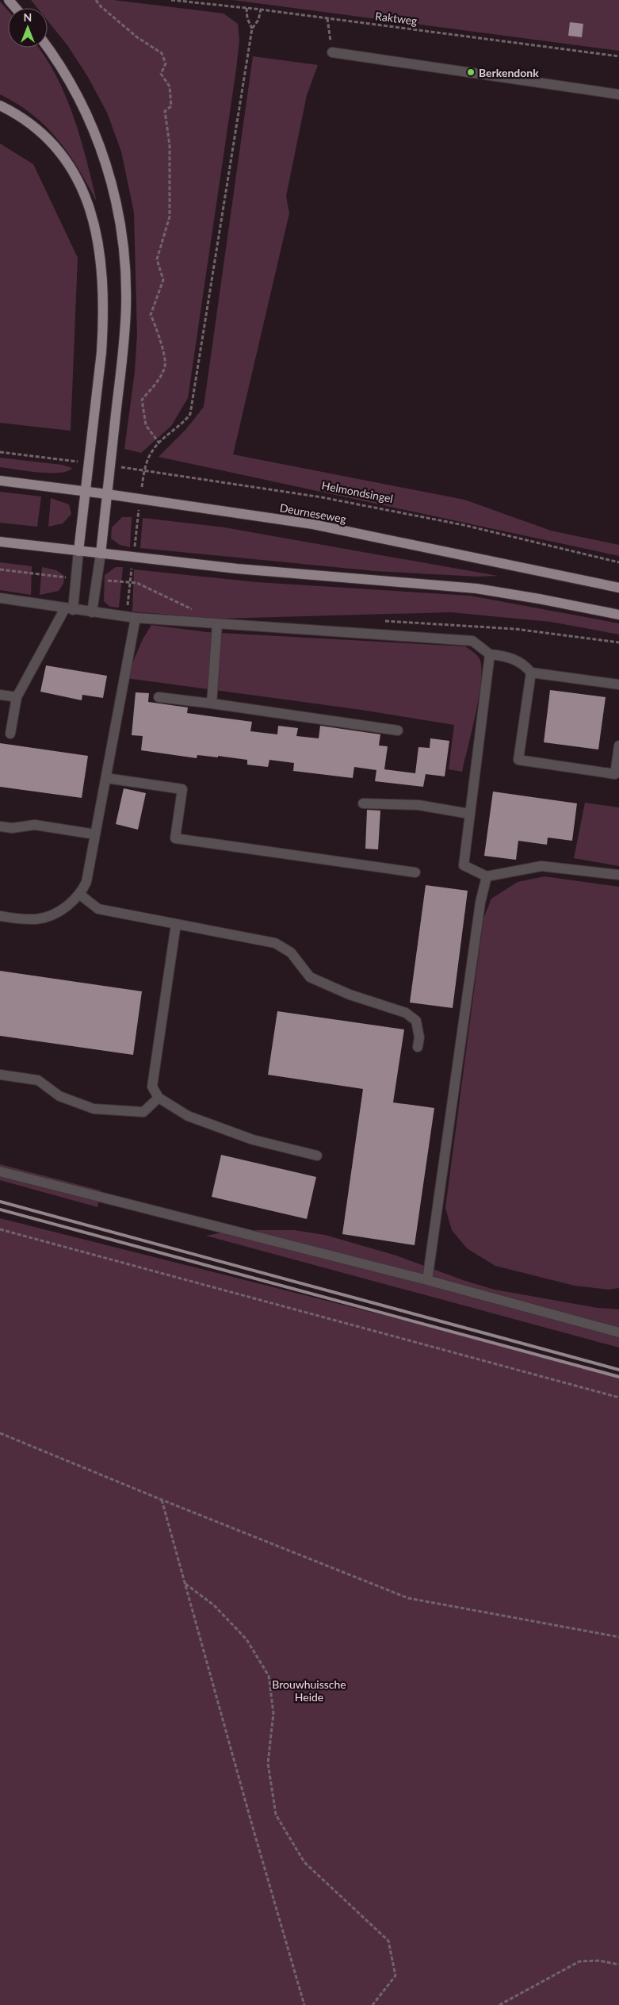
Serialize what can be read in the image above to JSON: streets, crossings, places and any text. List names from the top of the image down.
{
  "streets": {
    "main road": ["Deurneseweg"],
    "path": ["Raktweg", "Helmondsingel"]
  },
  "parks": ["Brouwhuissche Heide"],
  "places": ["Berkendonk"],
  "north": "top"
}
